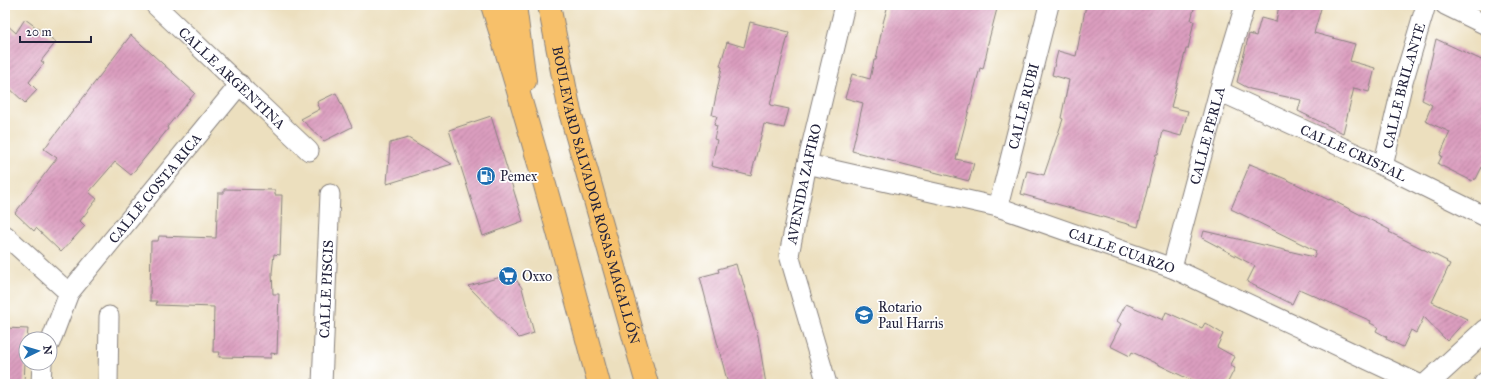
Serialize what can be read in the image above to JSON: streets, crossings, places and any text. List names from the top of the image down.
{
  "streets": {
    "highway": ["BOULEVARD SALVADOR ROSAS MAGALLÓN"],
    "street": [
      "CALLE ARGENTINA",
      "CALLE BRILANTE",
      "CALLE RUBI",
      "CALLE PERLA",
      "CALLE CRISTAL",
      "AVENIDA ZAFIRO",
      "CALLE COSTA RICA",
      "CALLE CUARZO",
      "CALLE PISCIS"
    ]
  },
  "crossings": [
    ["CALLE ARGENTINA", "CALLE COSTA RICA"],
    ["CALLE BRILANTE", "CALLE CRISTAL"],
    ["CALLE RUBI", "CALLE CUARZO"],
    ["CALLE PERLA", "CALLE CRISTAL"],
    ["CALLE PERLA", "CALLE CUARZO"],
    ["AVENIDA ZAFIRO", "CALLE CUARZO"]
  ],
  "places": {
    "fuel station": ["Pemex"],
    "supermarket": ["Oxxo"],
    "school or university": ["Rotario Paul Harris"]
  },
  "scale_bar": "20 m",
  "north": "right"
}
